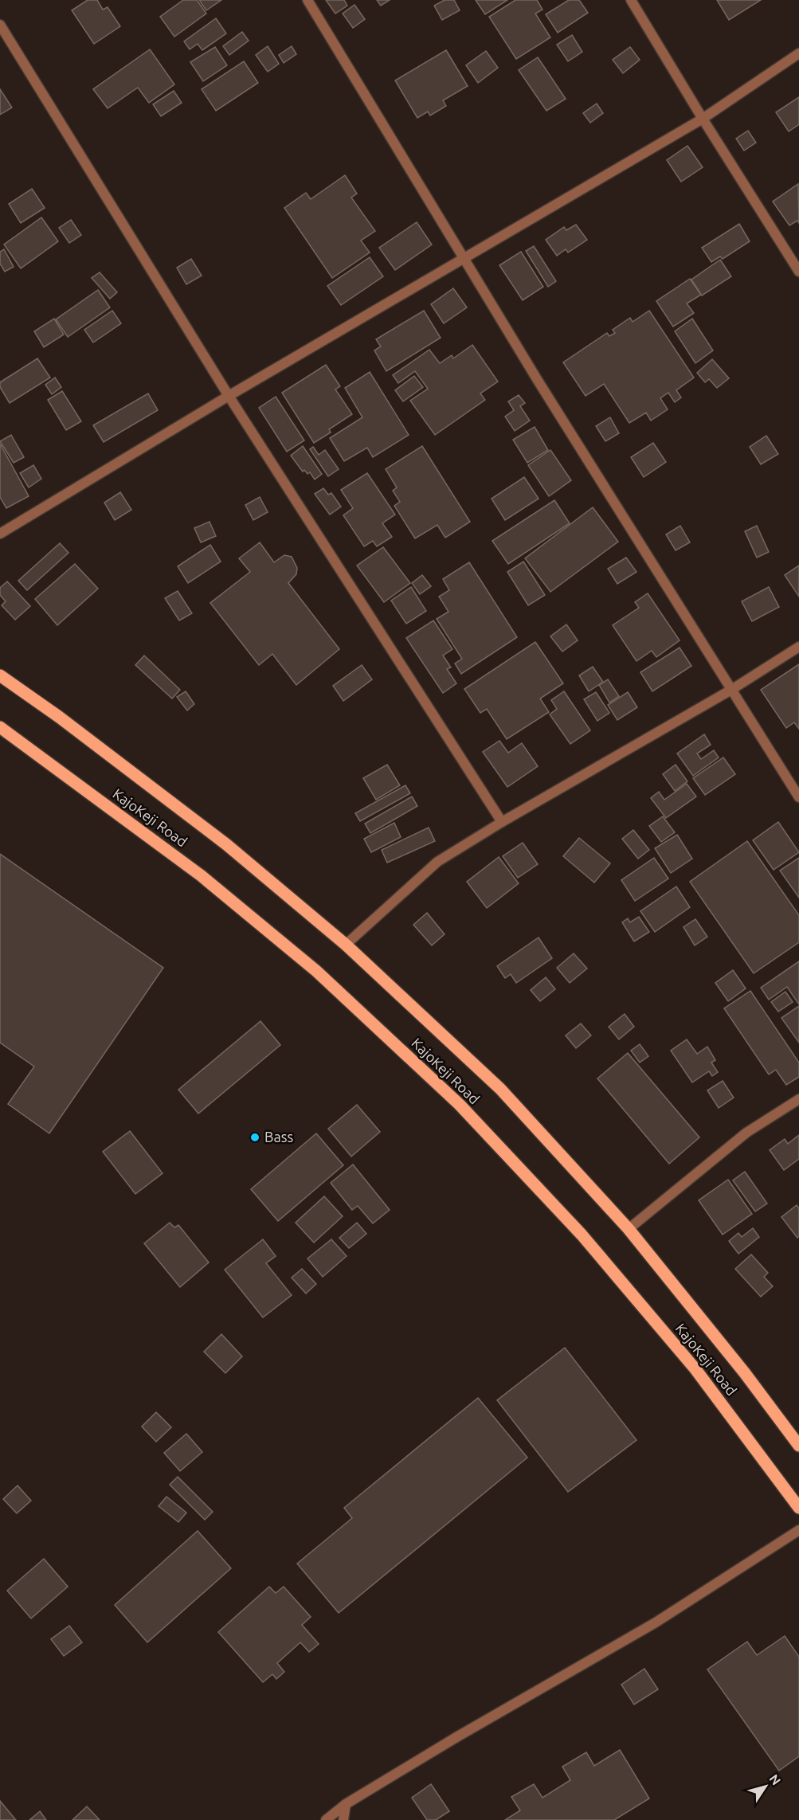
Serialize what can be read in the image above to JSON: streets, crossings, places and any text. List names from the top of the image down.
{
  "streets": {
    "main road": ["KajoKeji Road"]
  },
  "places": ["Bass"],
  "north": "top right"
}
